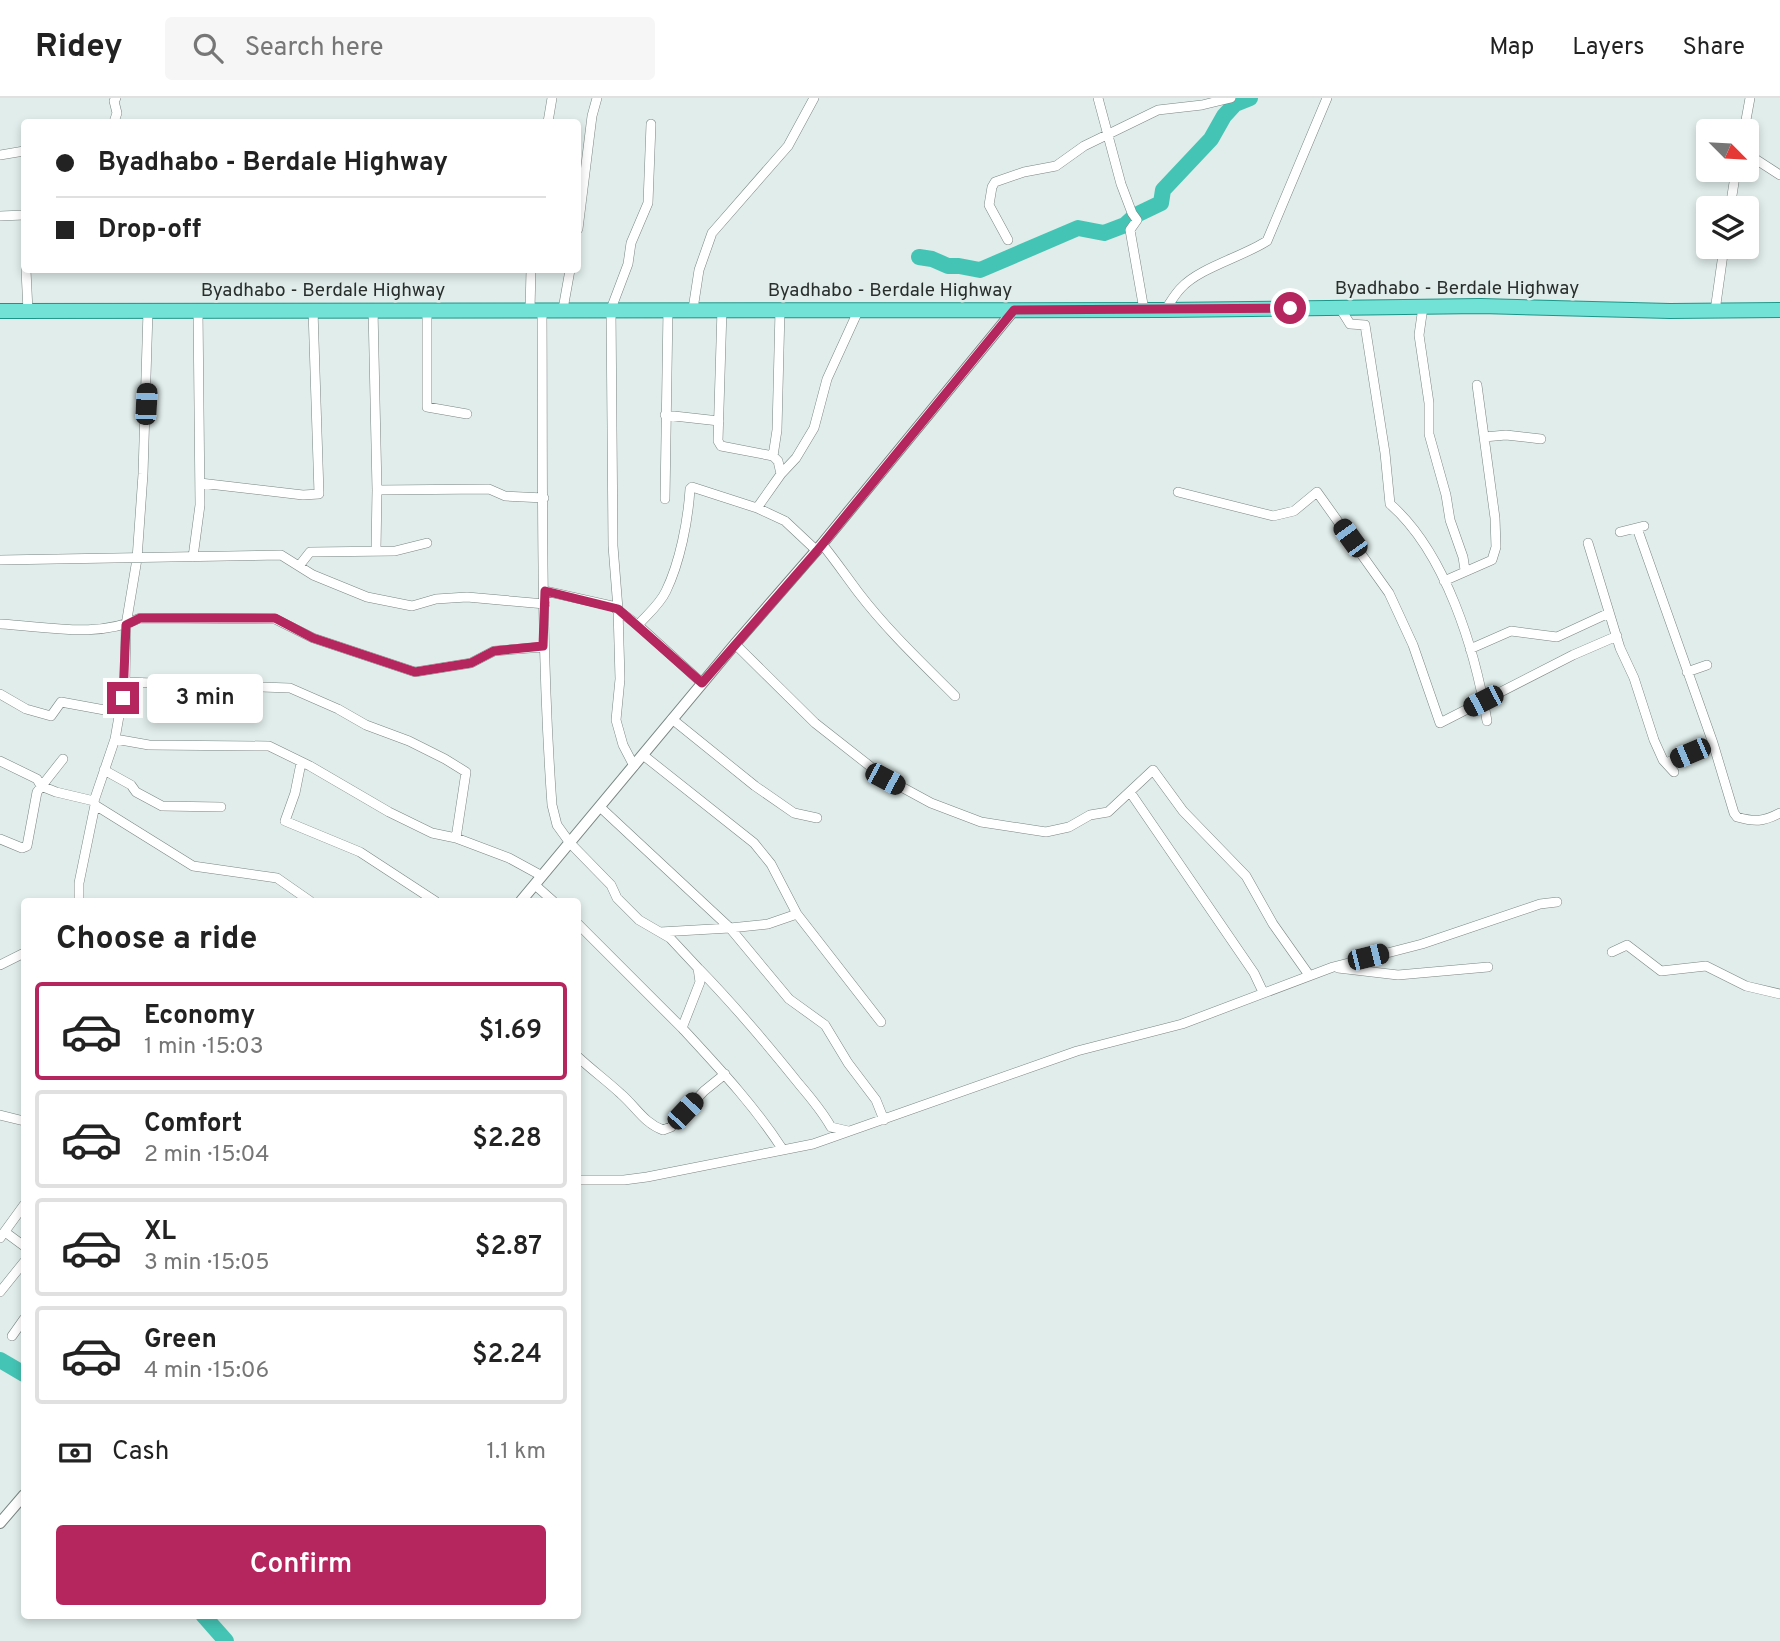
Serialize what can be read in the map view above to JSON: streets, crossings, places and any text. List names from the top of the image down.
{
  "streets": {
    "main road": ["Byadhabo - Berdale Highway"]
  },
  "north": "bottom right",
  "page": {
    "header": "Ridey",
    "search": "Search here",
    "nav": ["Map", "Layers", "Share"],
    "banner": ["Byadhabo - Berdale Highway", "Drop-off"],
    "bubble": "3 min",
    "heading": "Choose a ride",
    "list": [
      {
        "name": "Economy",
        "note": "1 min · 15:03",
        "value": "$1.69"
      },
      {
        "name": "Comfort",
        "note": "2 min · 15:04",
        "value": "$2.28"
      },
      {
        "name": "XL",
        "note": "3 min · 15:05",
        "value": "$2.87"
      },
      {
        "name": "Green",
        "note": "4 min · 15:06",
        "value": "$2.24"
      }
    ],
    "pay": ["Cash", "1.1 km"],
    "buttons": "Confirm"
  }
}
